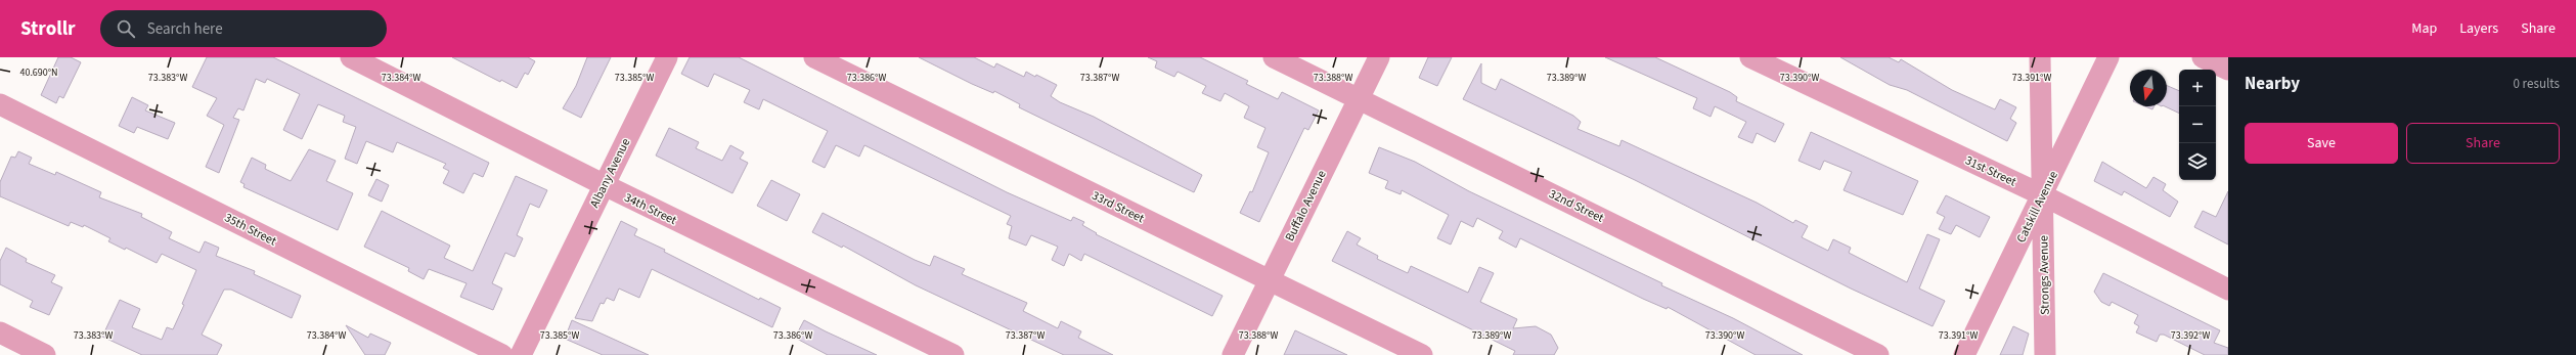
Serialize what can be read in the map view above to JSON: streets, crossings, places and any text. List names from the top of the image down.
{
  "streets": {
    "street": [
      "31st Street",
      "Albany Avenue",
      "Buffalo Avenue",
      "32nd Street",
      "33rd Street",
      "Catskill Avenue",
      "34th Street",
      "35th Street",
      "Strongs Avenue"
    ]
  },
  "crossings": [
    ["31st Street", "Catskill Avenue"],
    ["31st Street", "Strongs Avenue"],
    ["Albany Avenue", "34th Street"],
    ["Buffalo Avenue", "32nd Street"],
    ["Buffalo Avenue", "33rd Street"],
    ["Catskill Avenue", "Strongs Avenue"]
  ],
  "north": "bottom",
  "page": {
    "header": "Strollr",
    "search": "Search here",
    "nav": ["Map", "Layers", "Share"],
    "heading": ["Nearby", "0 results"],
    "map_buttons": ["+", "−"],
    "buttons": ["Save", "Share"]
  },
  "coordinates": [
    "40.690°N",
    "73.383°W",
    "73.384°W",
    "73.385°W",
    "73.386°W",
    "73.387°W",
    "73.388°W",
    "73.389°W",
    "73.390°W",
    "73.391°W",
    "73.392°W"
  ]
}
